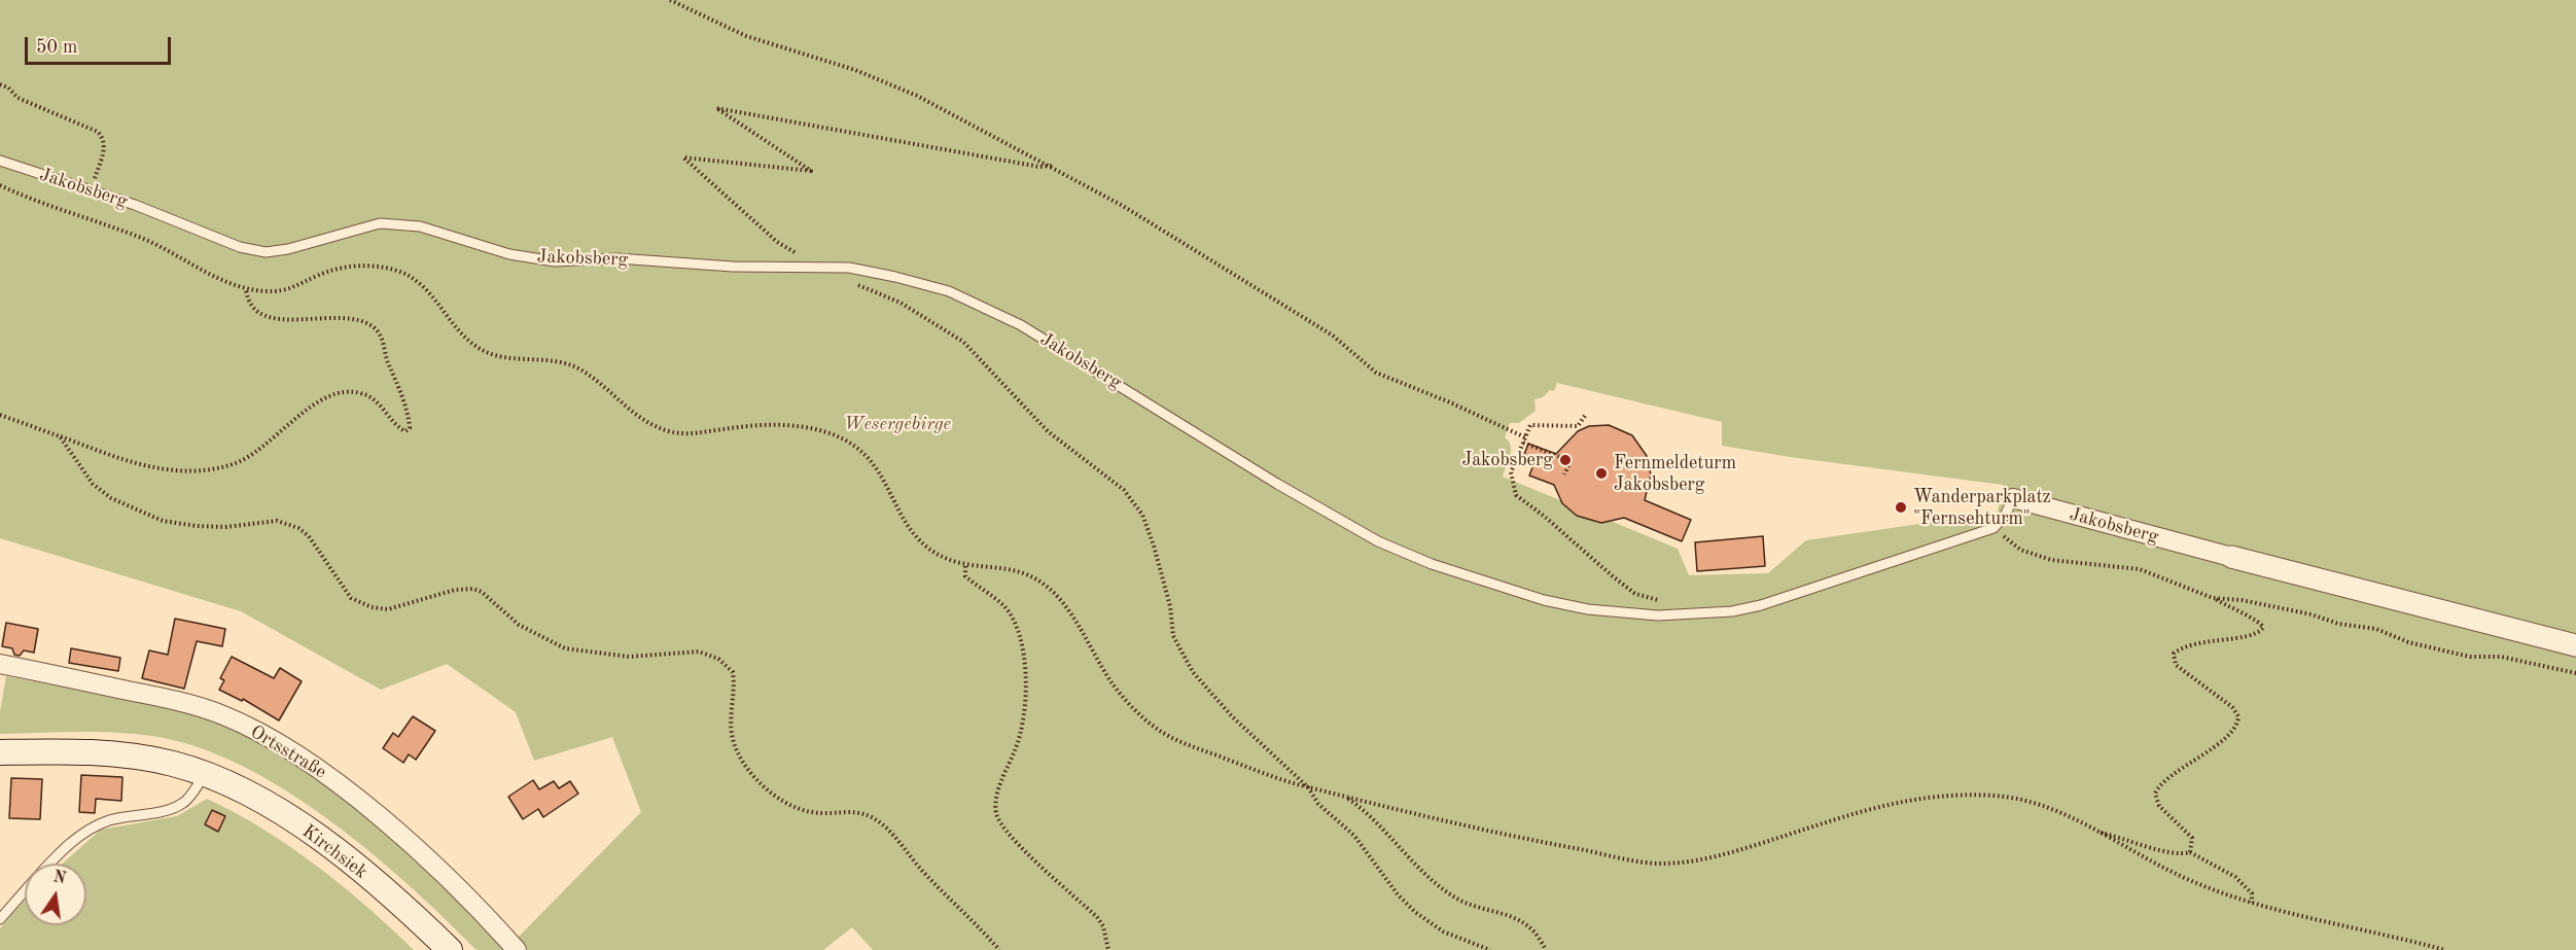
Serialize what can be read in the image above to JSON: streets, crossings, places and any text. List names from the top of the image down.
{
  "streets": {
    "main road": ["Kirchsiek"],
    "street": ["Jakobsberg", "Ortsstraße"]
  },
  "parks": ["Wesergebirge"],
  "places": ["Jakobsberg", "Fernmeldeturm Jakobsberg", "Wanderparkplatz \"Fernsehturm\""],
  "scale_bar": "50 m",
  "north": "top"
}
